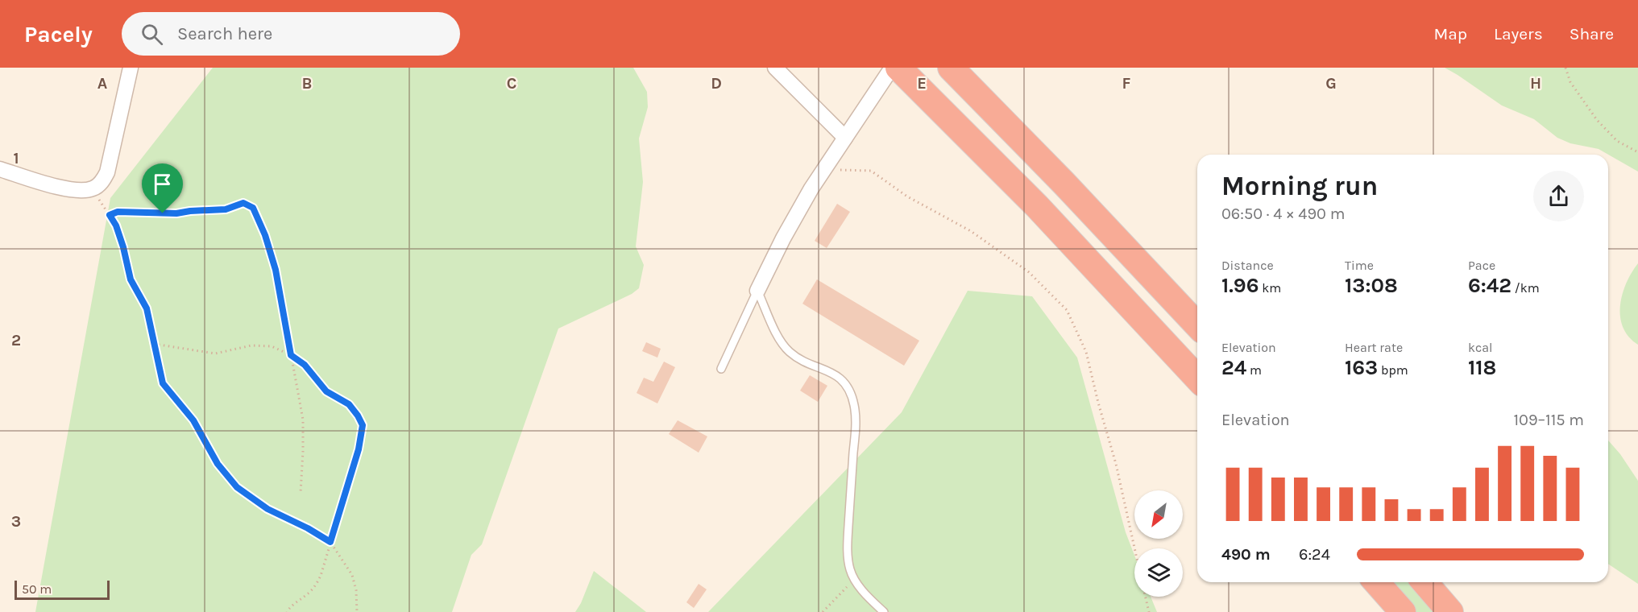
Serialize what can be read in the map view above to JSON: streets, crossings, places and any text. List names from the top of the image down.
{
  "scale_bar": "50 m",
  "north": "bottom left",
  "page": {
    "header": "Pacely",
    "search": "Search here",
    "nav": ["Map", "Layers", "Share"],
    "heading": ["Morning run", "06:50 · 4 × 490 m"],
    "stats": [
      ["Distance", "1.96 km"],
      ["Time", "13:08"],
      ["Pace", "6:42 /km"],
      ["Elevation", "24 m"],
      ["Heart rate", "163 bpm"],
      ["kcal", "118"]
    ],
    "chart": ["Elevation", "109–115 m"],
    "list": [
      {
        "name": "490 m",
        "note": "6:24"
      }
    ],
    "scale": "50 m"
  },
  "grid": {
    "columns": [
      "A",
      "B",
      "C",
      "D",
      "E",
      "F",
      "G",
      "H"
    ],
    "rows": ["1", "2", "3"]
  }
}
